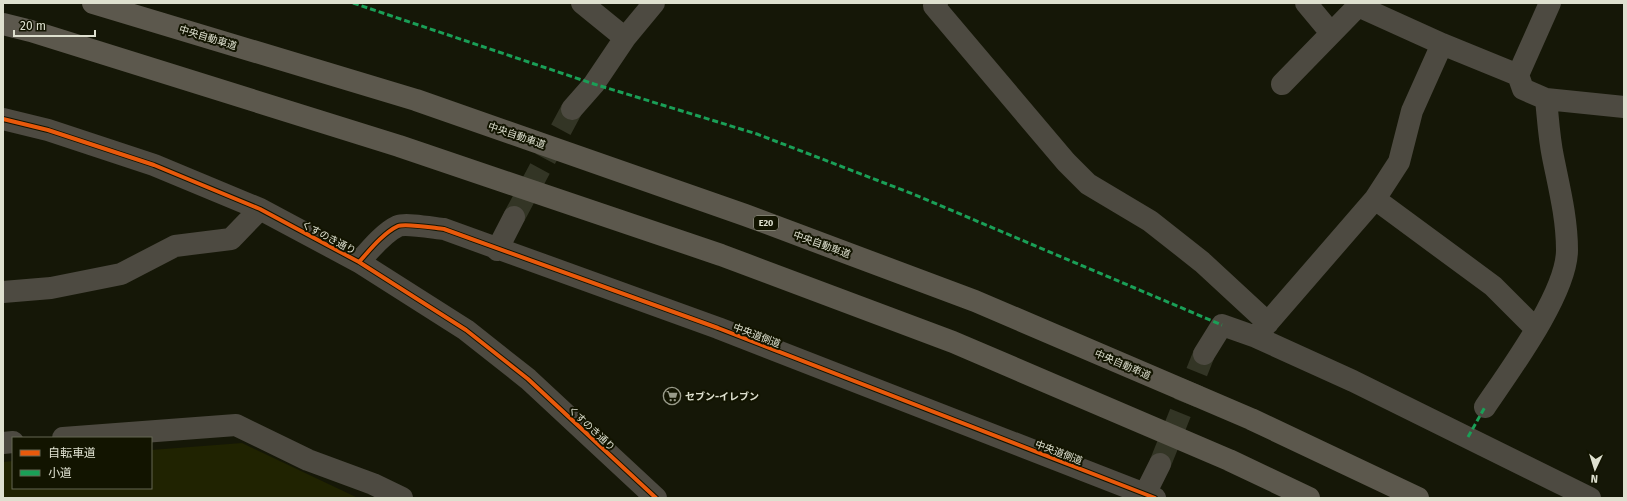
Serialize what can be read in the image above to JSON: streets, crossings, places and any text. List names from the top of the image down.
{
  "streets": {
    "highway": ["中央自動車道", "E20"],
    "street": ["くすのき通り", "中央道側道"]
  },
  "crossings": [
    ["くすのき通り", "中央道側道"]
  ],
  "places": {
    "supermarket": ["セブン-イレブン"]
  },
  "legend": ["自転車道", "小道"],
  "scale_bar": "20 m",
  "north": "bottom"
}
